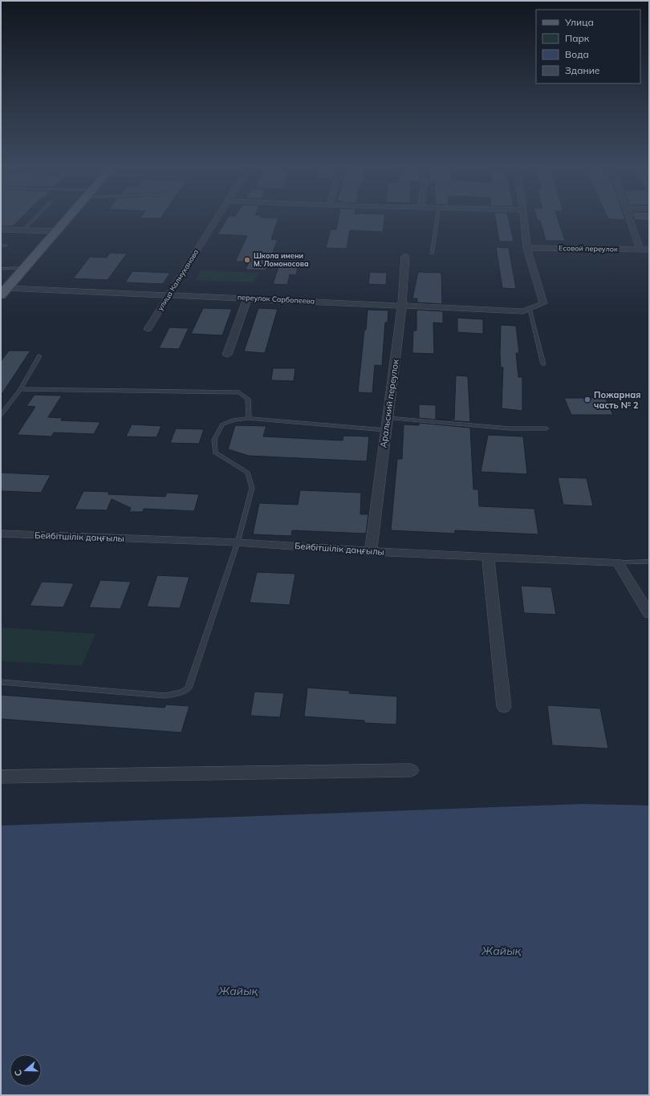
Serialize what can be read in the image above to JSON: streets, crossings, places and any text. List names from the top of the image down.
{
  "streets": {
    "street": [
      "Есовой переулок",
      "улица Калмуханова",
      "переулок Сарбопеева",
      "Аральский переулок",
      "Бейбітшілік даңғылы"
    ]
  },
  "crossings": [
    ["Есовой переулок", "переулок Сарбопеева"],
    ["улица Калмуханова", "переулок Сарбопеева"],
    ["переулок Сарбопеева", "Аральский переулок"],
    ["Аральский переулок", "Бейбітшілік даңғылы"]
  ],
  "water": ["Жайық"],
  "places": ["Школа имени М. Ломоносова", "Пожарная часть № 2"],
  "legend": [
    "Улица",
    "Парк",
    "Вода",
    "Здание"
  ],
  "north": "left"
}
